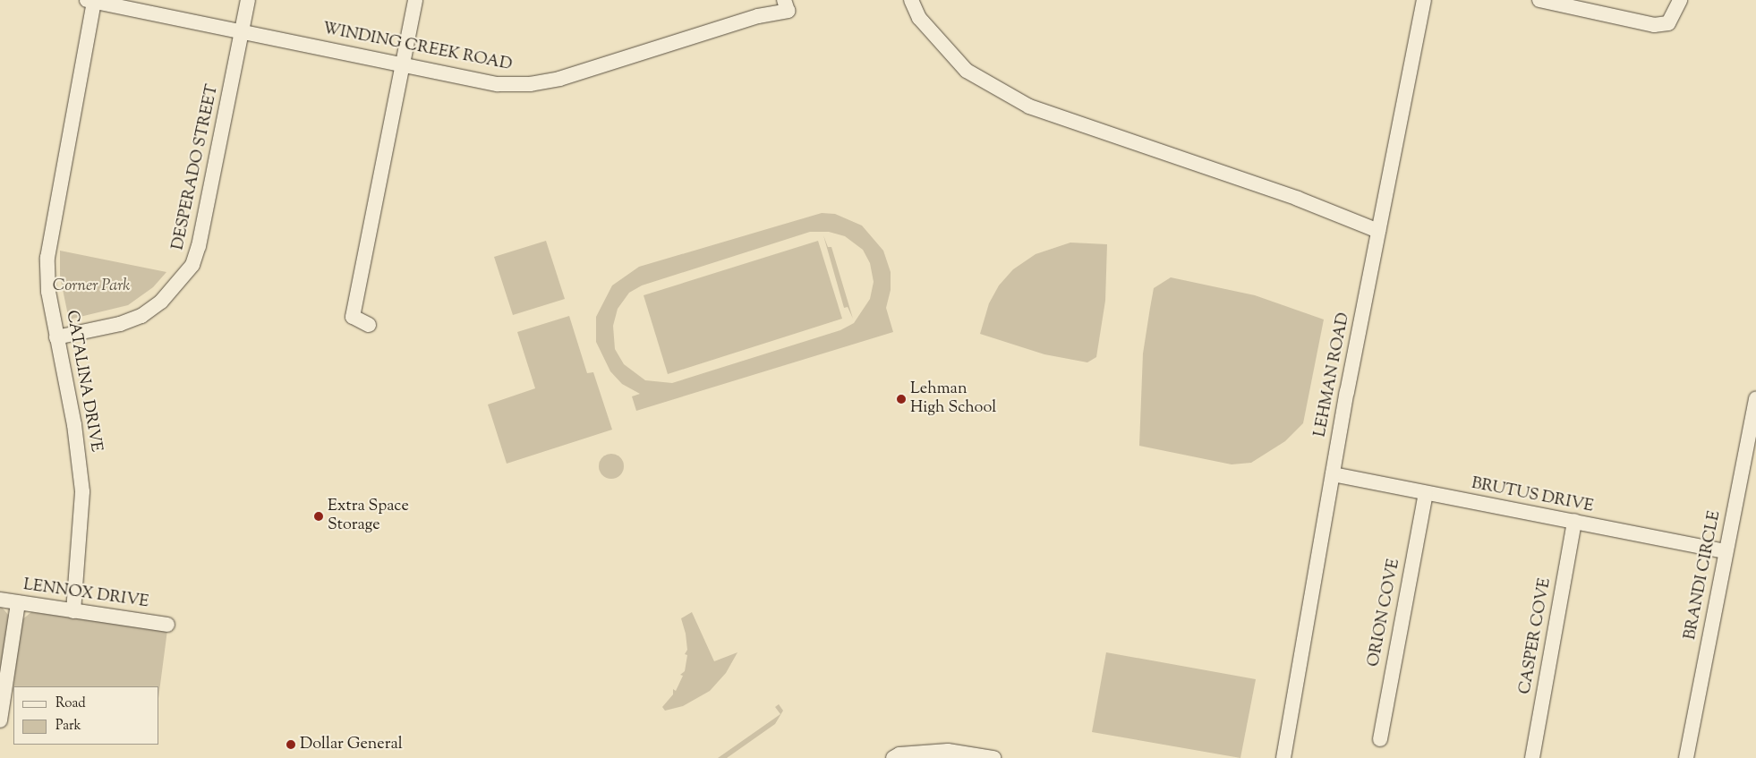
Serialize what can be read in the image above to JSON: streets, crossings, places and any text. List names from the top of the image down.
{
  "streets": {
    "street": [
      "WINDING CREEK ROAD",
      "DESPERADO STREET",
      "LEHMAN ROAD",
      "CATALINA DRIVE",
      "BRUTUS DRIVE",
      "BRANDI CIRCLE",
      "LENNOX DRIVE",
      "ORION COVE",
      "CASPER COVE"
    ]
  },
  "crossings": [
    ["WINDING CREEK ROAD", "DESPERADO STREET"],
    ["WINDING CREEK ROAD", "CATALINA DRIVE"],
    ["DESPERADO STREET", "CATALINA DRIVE"],
    ["LEHMAN ROAD", "BRUTUS DRIVE"],
    ["CATALINA DRIVE", "LENNOX DRIVE"],
    ["BRUTUS DRIVE", "BRANDI CIRCLE"],
    ["BRUTUS DRIVE", "ORION COVE"],
    ["BRUTUS DRIVE", "CASPER COVE"]
  ],
  "parks": ["Corner Park"],
  "places": ["Lehman High School", "Extra Space Storage", "Dollar General"],
  "legend": ["Road", "Park"]
}
